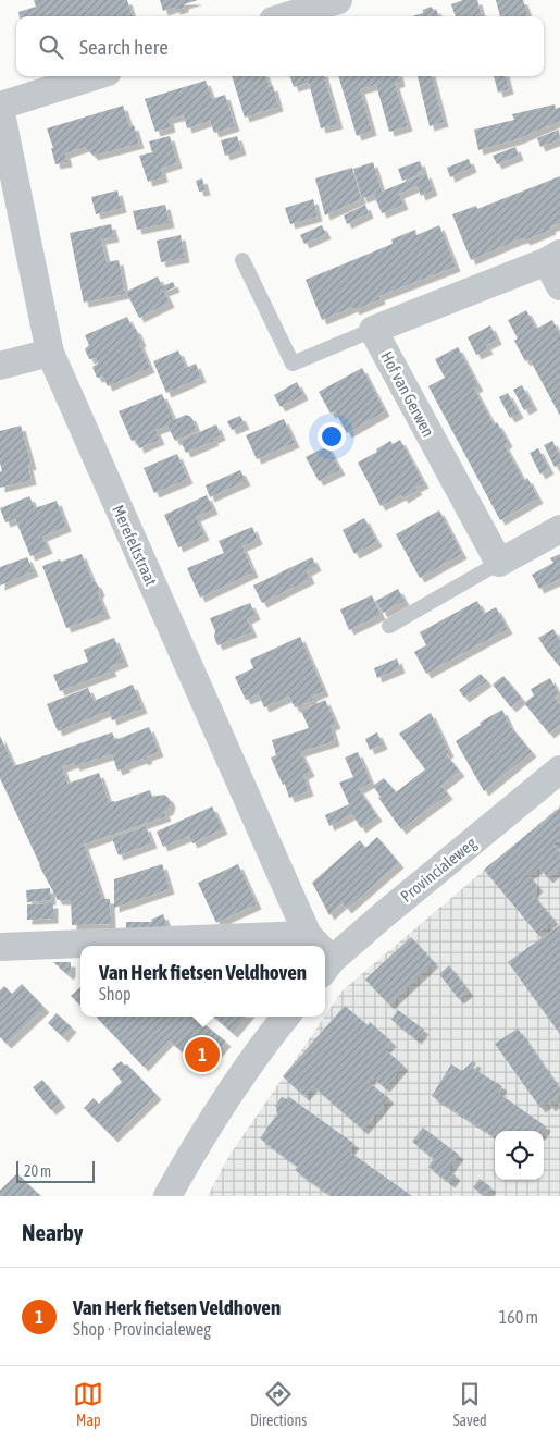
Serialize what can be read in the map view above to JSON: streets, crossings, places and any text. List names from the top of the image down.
{
  "streets": {
    "street": ["Hof van Gerwen", "Merefeltstraat", "Provincialeweg"]
  },
  "scale_bar": "20 m",
  "page": {
    "search": "Search here",
    "popup": ["Van Herk fietsen Veldhoven", "Shop"],
    "pins": "1",
    "scale": "20 m",
    "heading": "Nearby",
    "list": [
      {
        "mark": "1",
        "name": "Van Herk fietsen Veldhoven",
        "note": "Shop · Provincialeweg",
        "value": "160 m"
      }
    ],
    "nav": ["Map", "Directions", "Saved"]
  }
}
